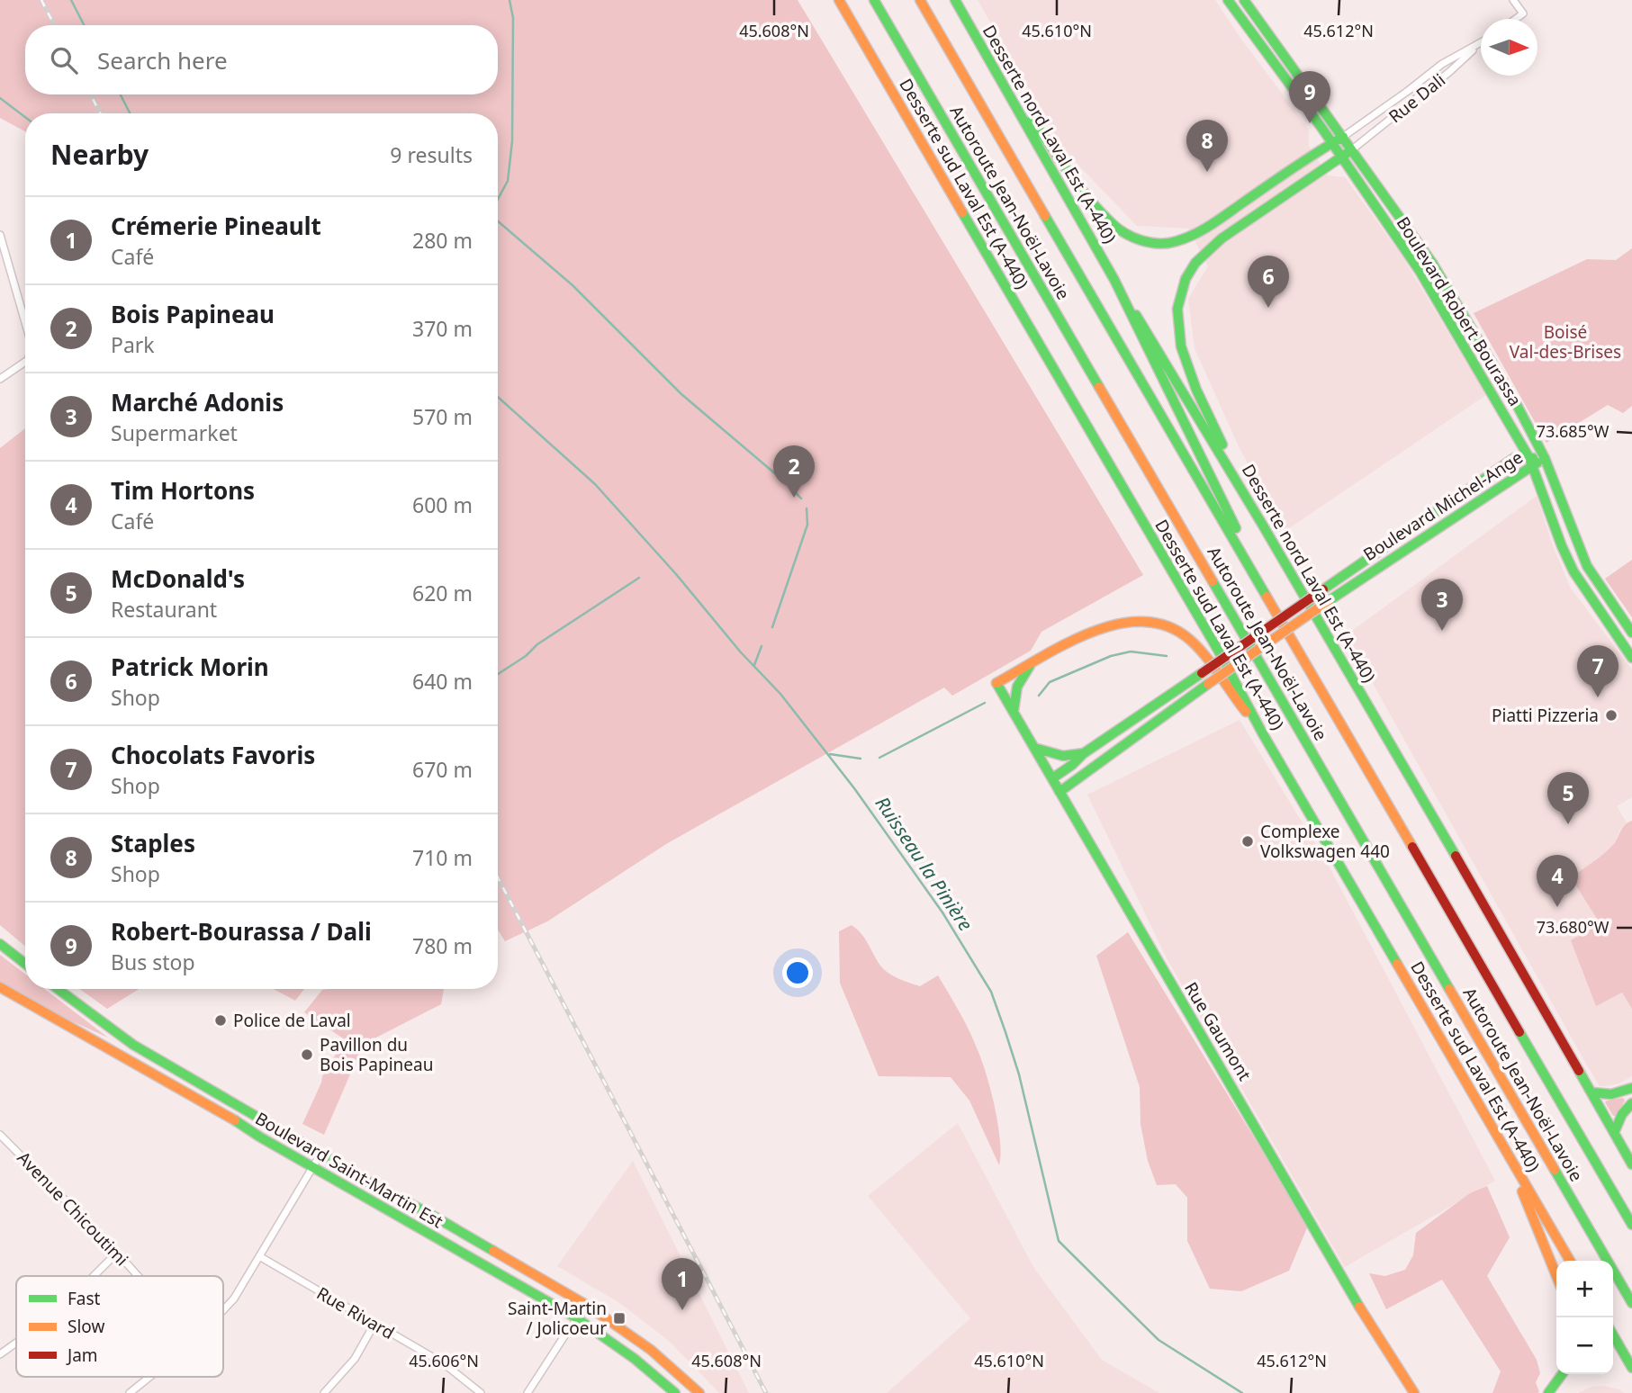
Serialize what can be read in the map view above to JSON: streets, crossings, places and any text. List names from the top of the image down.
{
  "streets": {
    "main road": [
      "Desserte nord Laval Est (A-440)",
      "Desserte sud Laval Est (A-440)",
      "Autoroute Jean-Noël-Lavoie",
      "Boulevard Robert Bourassa",
      "Boulevard Michel-Ange",
      "Rue Gaumont",
      "Boulevard Saint-Martin Est"
    ],
    "street": ["Rue Dali", "Avenue Chicoutimi", "Rue Rivard"]
  },
  "crossings": [
    ["Rue Dali", "Boulevard Robert Bourassa"],
    ["Boulevard Robert Bourassa", "Boulevard Michel-Ange"],
    ["Boulevard Michel-Ange", "Rue Gaumont"]
  ],
  "water": ["Ruisseau la Pinière"],
  "parks": ["Boisé Val-des-Brises"],
  "places": {
    "other": [
      "Piatti Pizzeria",
      "Complexe Volkswagen 440",
      "Police de Laval",
      "Pavillon du Bois Papineau"
    ],
    "transit": ["Saint-Martin / Jolicoeur"]
  },
  "legend": ["Fast", "Slow", "Jam"],
  "north": "right",
  "page": {
    "search": "Search here",
    "pins": [
      "9",
      "8",
      "6",
      "2",
      "3",
      "7",
      "5",
      "4",
      "1"
    ],
    "heading": ["Nearby", "9 results"],
    "list": [
      {
        "mark": "1",
        "name": "Crémerie Pineault",
        "note": "Café",
        "value": "280 m"
      },
      {
        "mark": "2",
        "name": "Bois Papineau",
        "note": "Park",
        "value": "370 m"
      },
      {
        "mark": "3",
        "name": "Marché Adonis",
        "note": "Supermarket",
        "value": "570 m"
      },
      {
        "mark": "4",
        "name": "Tim Hortons",
        "note": "Café",
        "value": "600 m"
      },
      {
        "mark": "5",
        "name": "McDonald's",
        "note": "Restaurant",
        "value": "620 m"
      },
      {
        "mark": "6",
        "name": "Patrick Morin",
        "note": "Shop",
        "value": "640 m"
      },
      {
        "mark": "7",
        "name": "Chocolats Favoris",
        "note": "Shop",
        "value": "670 m"
      },
      {
        "mark": "8",
        "name": "Staples",
        "note": "Shop",
        "value": "710 m"
      },
      {
        "mark": "9",
        "name": "Robert-Bourassa / Dali",
        "note": "Bus stop",
        "value": "780 m"
      }
    ],
    "map_buttons": ["+", "−"]
  },
  "coordinates": [
    "45.608°N",
    "45.610°N",
    "45.612°N",
    "73.685°W",
    "73.680°W",
    "45.606°N"
  ]
}
